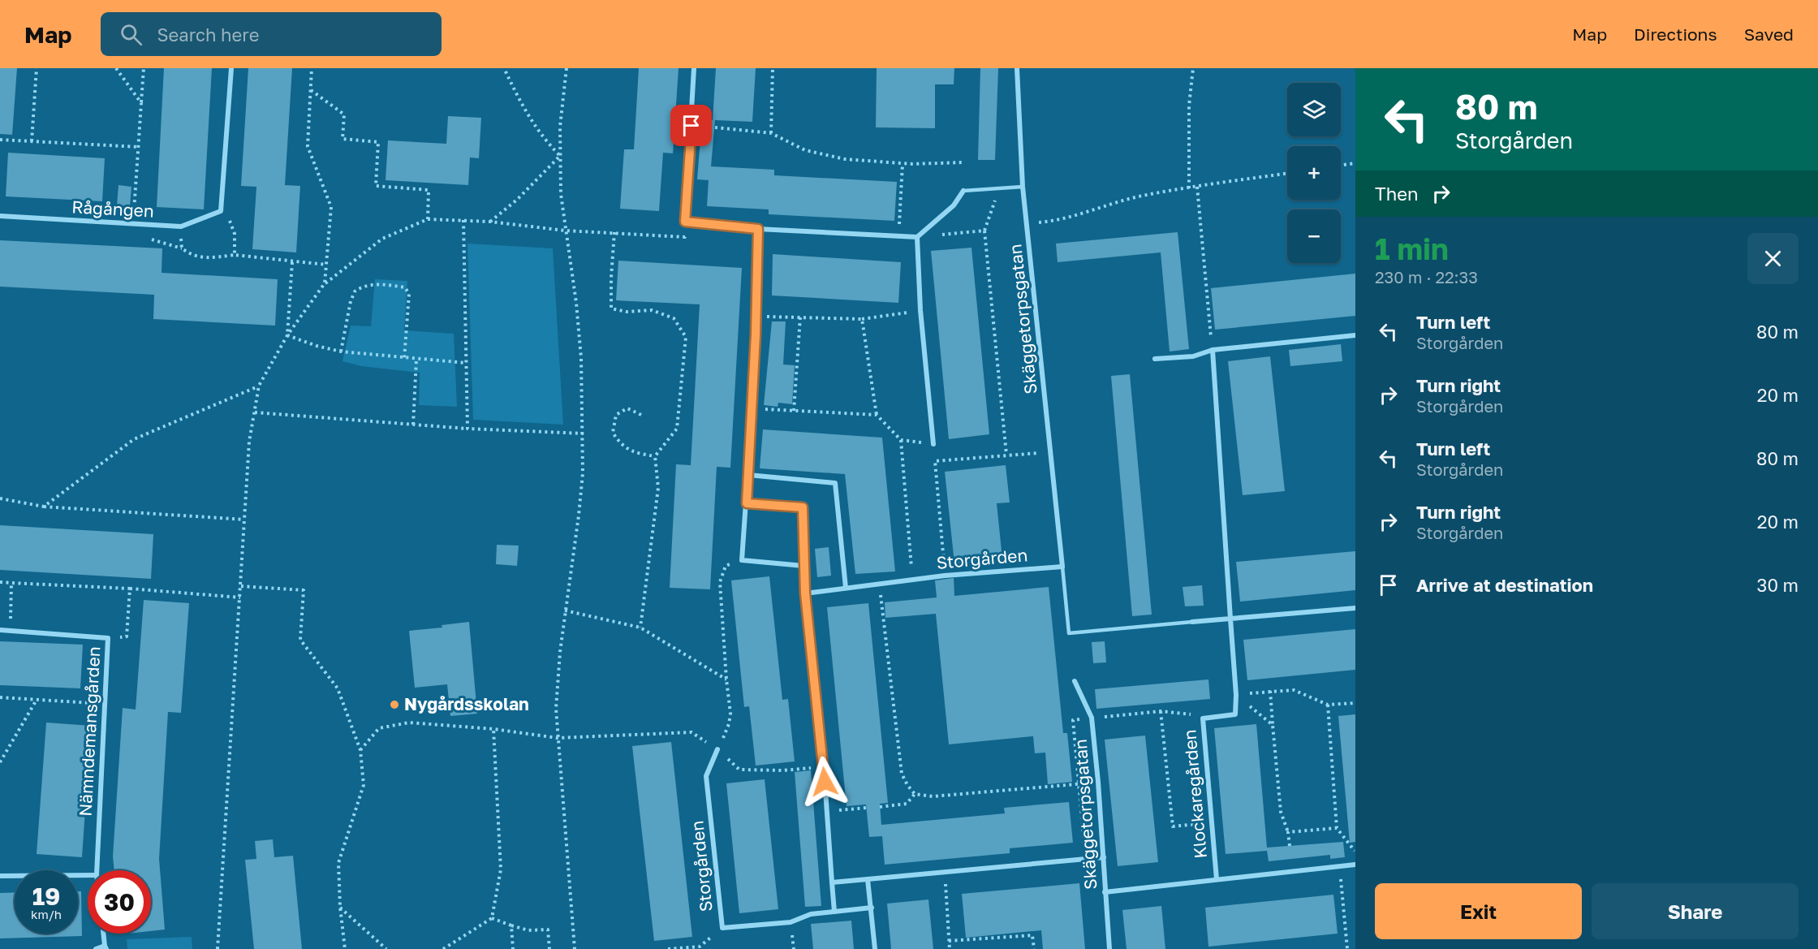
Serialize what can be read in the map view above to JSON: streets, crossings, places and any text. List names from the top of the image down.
{
  "streets": {
    "street": [
      "Rågången",
      "Skäggetorpsgatan",
      "Storgården",
      "Nämndemansgården",
      "Klockaregården"
    ]
  },
  "crossings": [
    ["Skäggetorpsgatan", "Storgården"],
    ["Skäggetorpsgatan", "Klockaregården"]
  ],
  "places": ["Nygårdsskolan"],
  "page": {
    "header": "Map",
    "search": "Search here",
    "nav": ["Map", "Directions", "Saved"],
    "turn": ["80 m", "Storgården"],
    "map_buttons": ["+", "−"],
    "then": "Then",
    "heading": ["1 min", "230 m · 22:33"],
    "list": [
      {
        "name": "Turn left",
        "note": "Storgården",
        "value": "80 m"
      },
      {
        "name": "Turn right",
        "note": "Storgården",
        "value": "20 m"
      },
      {
        "name": "Turn left",
        "note": "Storgården",
        "value": "80 m"
      },
      {
        "name": "Turn right",
        "note": "Storgården",
        "value": "20 m"
      },
      {
        "name": "Arrive at destination",
        "value": "30 m"
      }
    ],
    "speed": "19 km/h",
    "limit": "30",
    "buttons": ["Exit", "Share"]
  }
}
